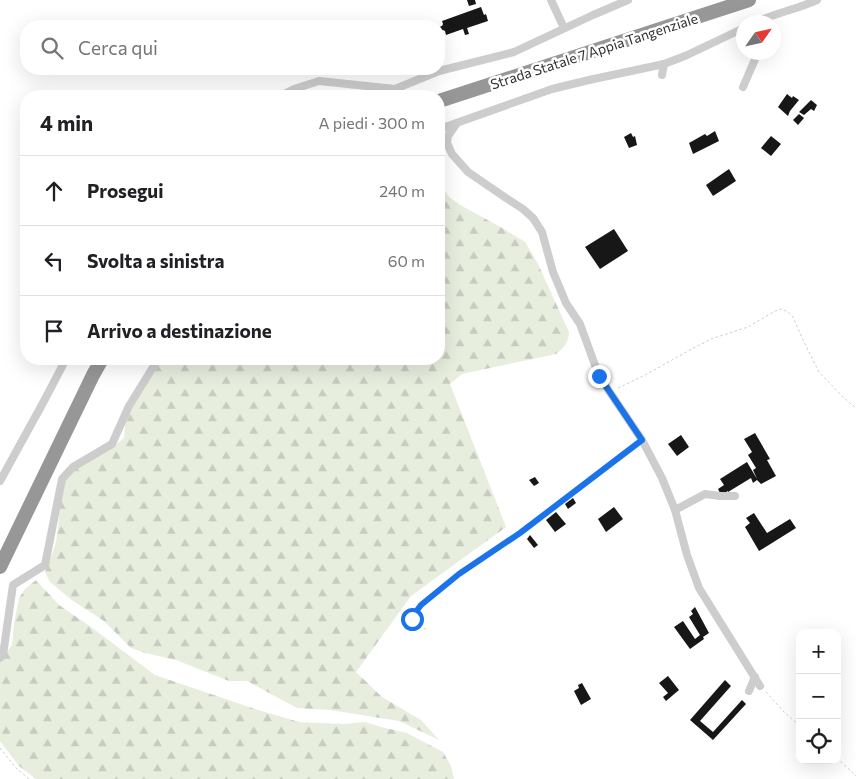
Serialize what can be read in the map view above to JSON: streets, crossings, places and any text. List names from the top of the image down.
{
  "streets": {
    "highway": ["Strada Statale 7 Appia Tangenziale"]
  },
  "north": "top right",
  "page": {
    "search": "Cerca qui",
    "heading": ["4 min", "A piedi · 300 m"],
    "list": [
      ["Prosegui", "240 m"],
      ["Svolta a sinistra", "60 m"],
      "Arrivo a destinazione"
    ],
    "map_buttons": ["+", "−"]
  }
}
